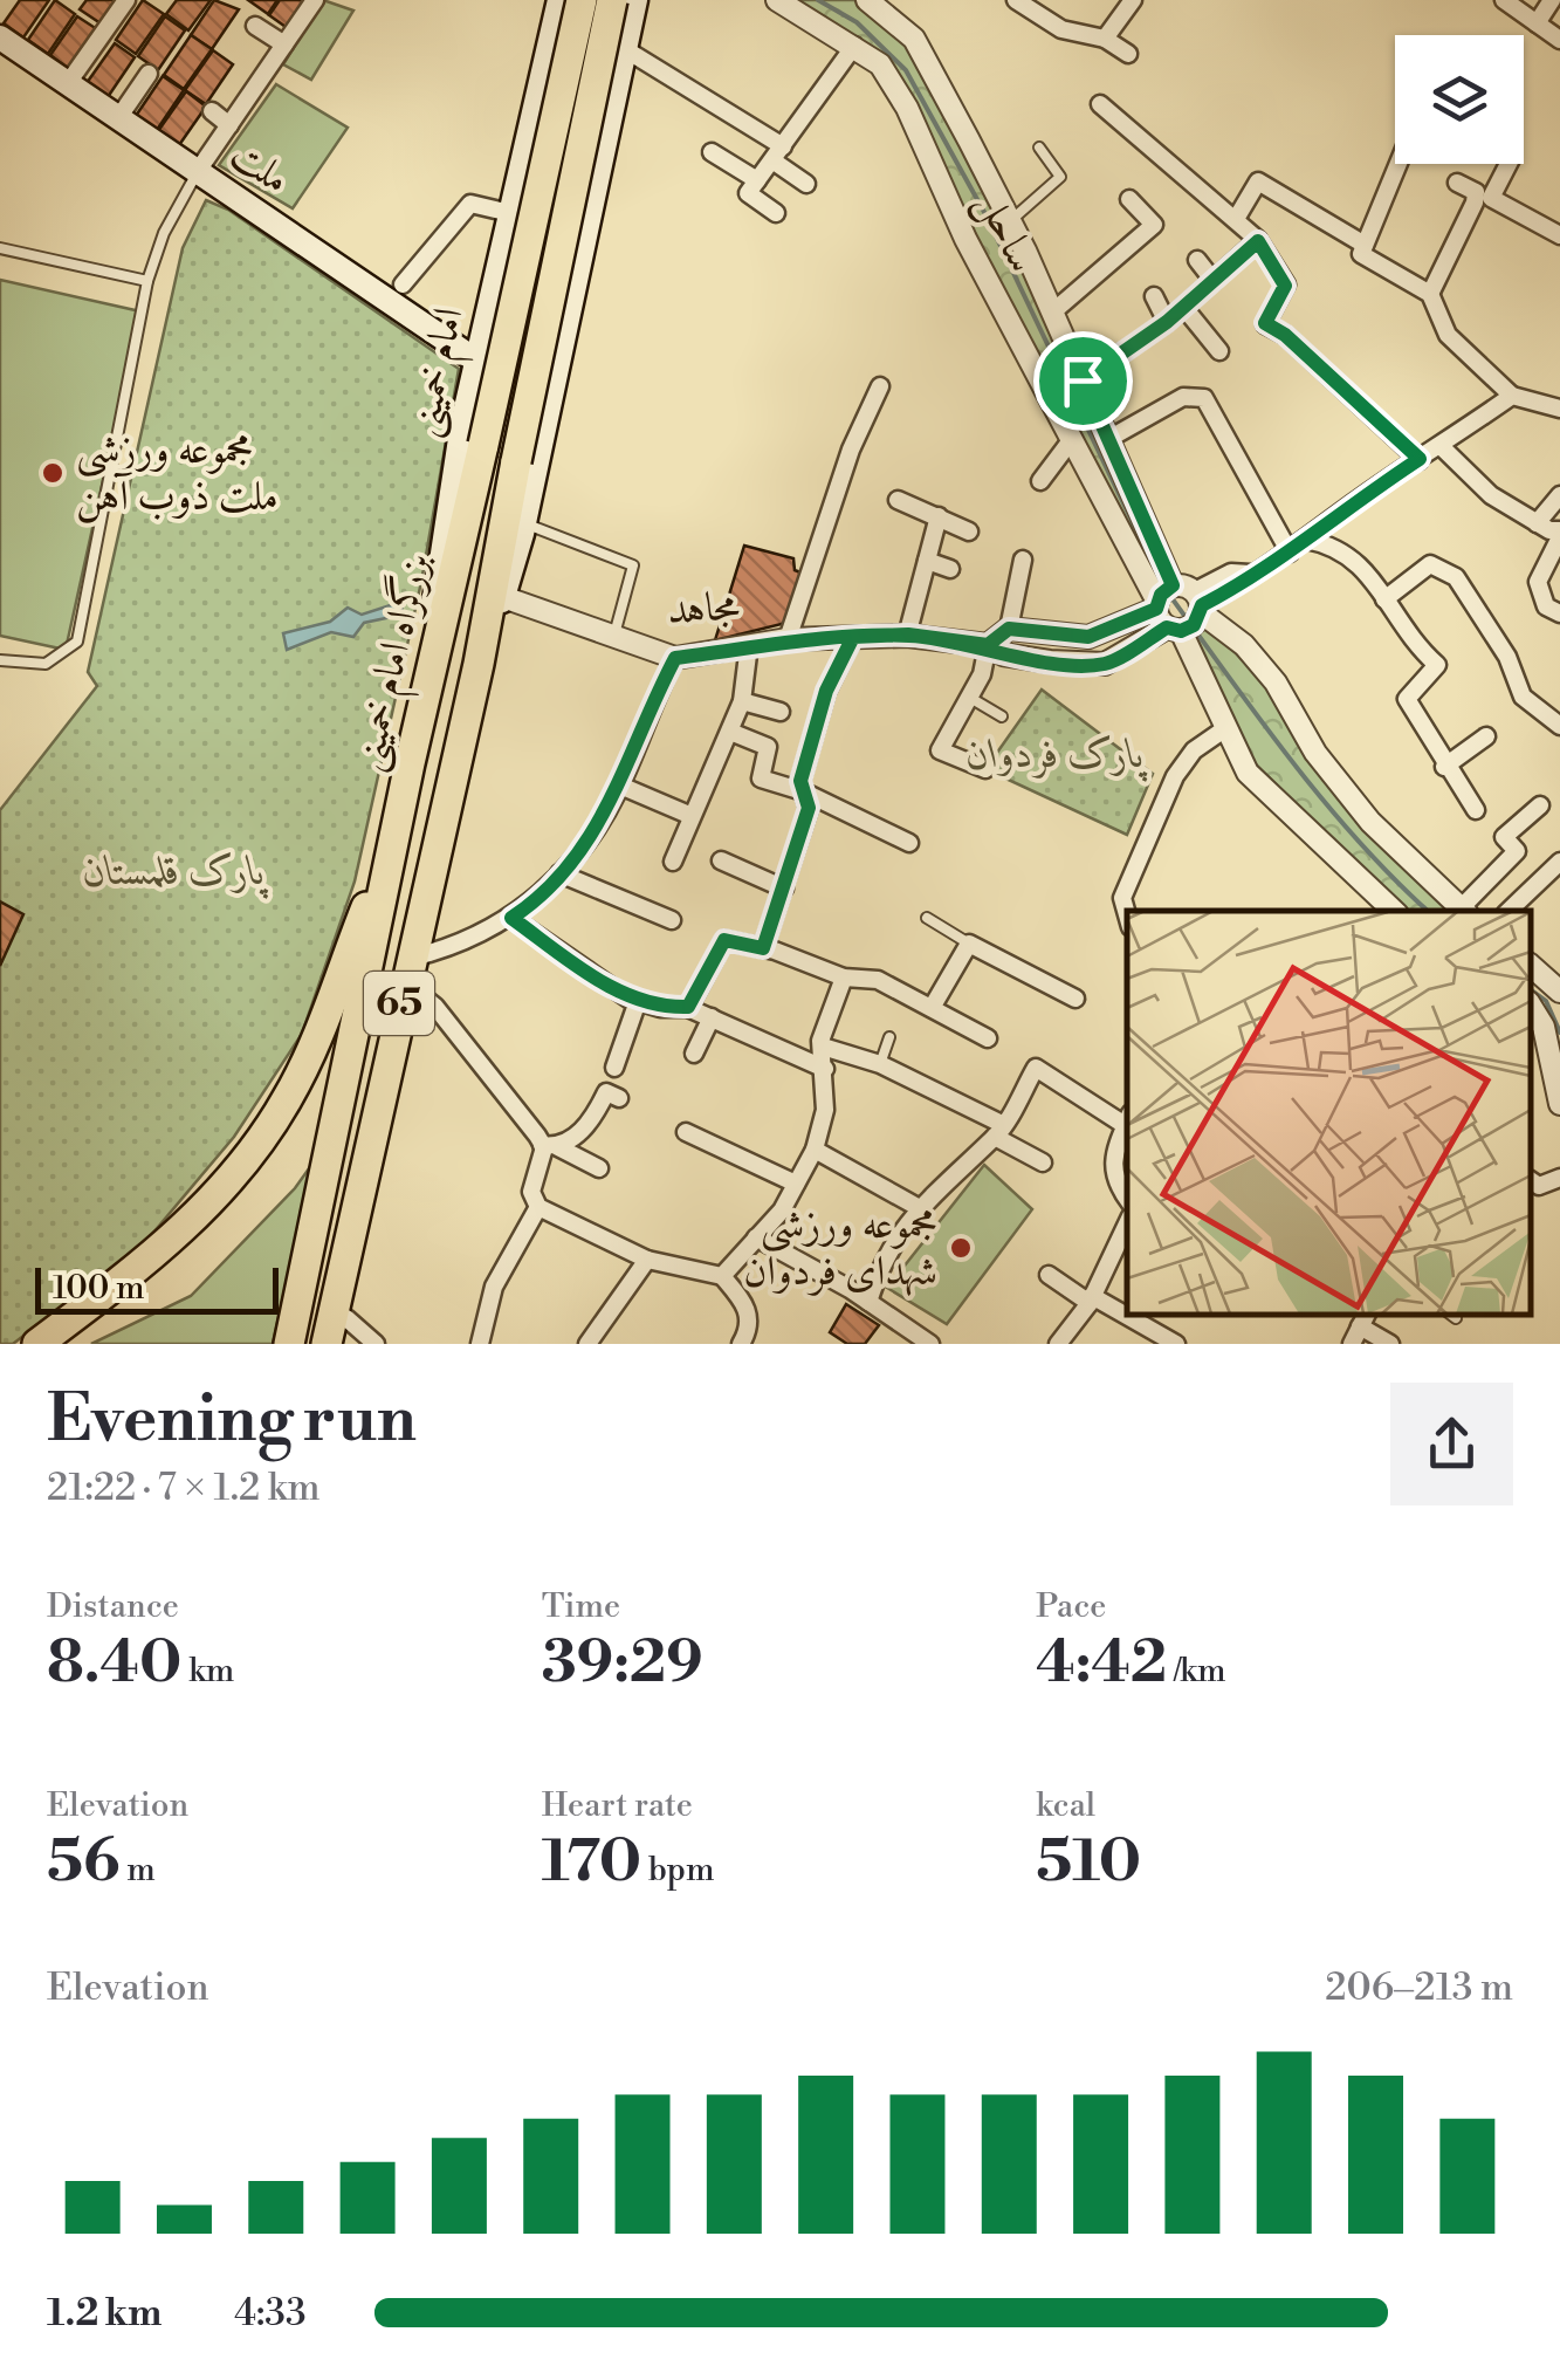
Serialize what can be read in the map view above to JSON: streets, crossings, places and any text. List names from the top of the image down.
{
  "streets": {
    "highway": ["بزرگراه امام خمینی", "65"],
    "main road": ["ملت", "امام خمینی"],
    "street": ["ساحل", "مجاهد"]
  },
  "crossings": [
    ["ملت", "امام خمینی"],
    ["ساحل", "مجاهد"],
    ["امام خمینی", "بزرگراه امام خمینی"],
    ["بزرگراه امام خمینی", "65"]
  ],
  "parks": ["پارک فردوان", "پارک قلمستان"],
  "places": ["مجموعه ورزشی ملت ذوب آهن", "مجموعه ورزشی شهدای فردوان"],
  "scale_bar": "100 m",
  "page": {
    "scale": "100 m",
    "heading": ["Evening run", "21:22 · 7 × 1.2 km"],
    "stats": [
      ["Distance", "8.40 km"],
      ["Time", "39:29"],
      ["Pace", "4:42 /km"],
      ["Elevation", "56 m"],
      ["Heart rate", "170 bpm"],
      ["kcal", "510"]
    ],
    "chart": ["Elevation", "206–213 m"],
    "list": [
      {
        "name": "1.2 km",
        "note": "4:33"
      }
    ]
  }
}
